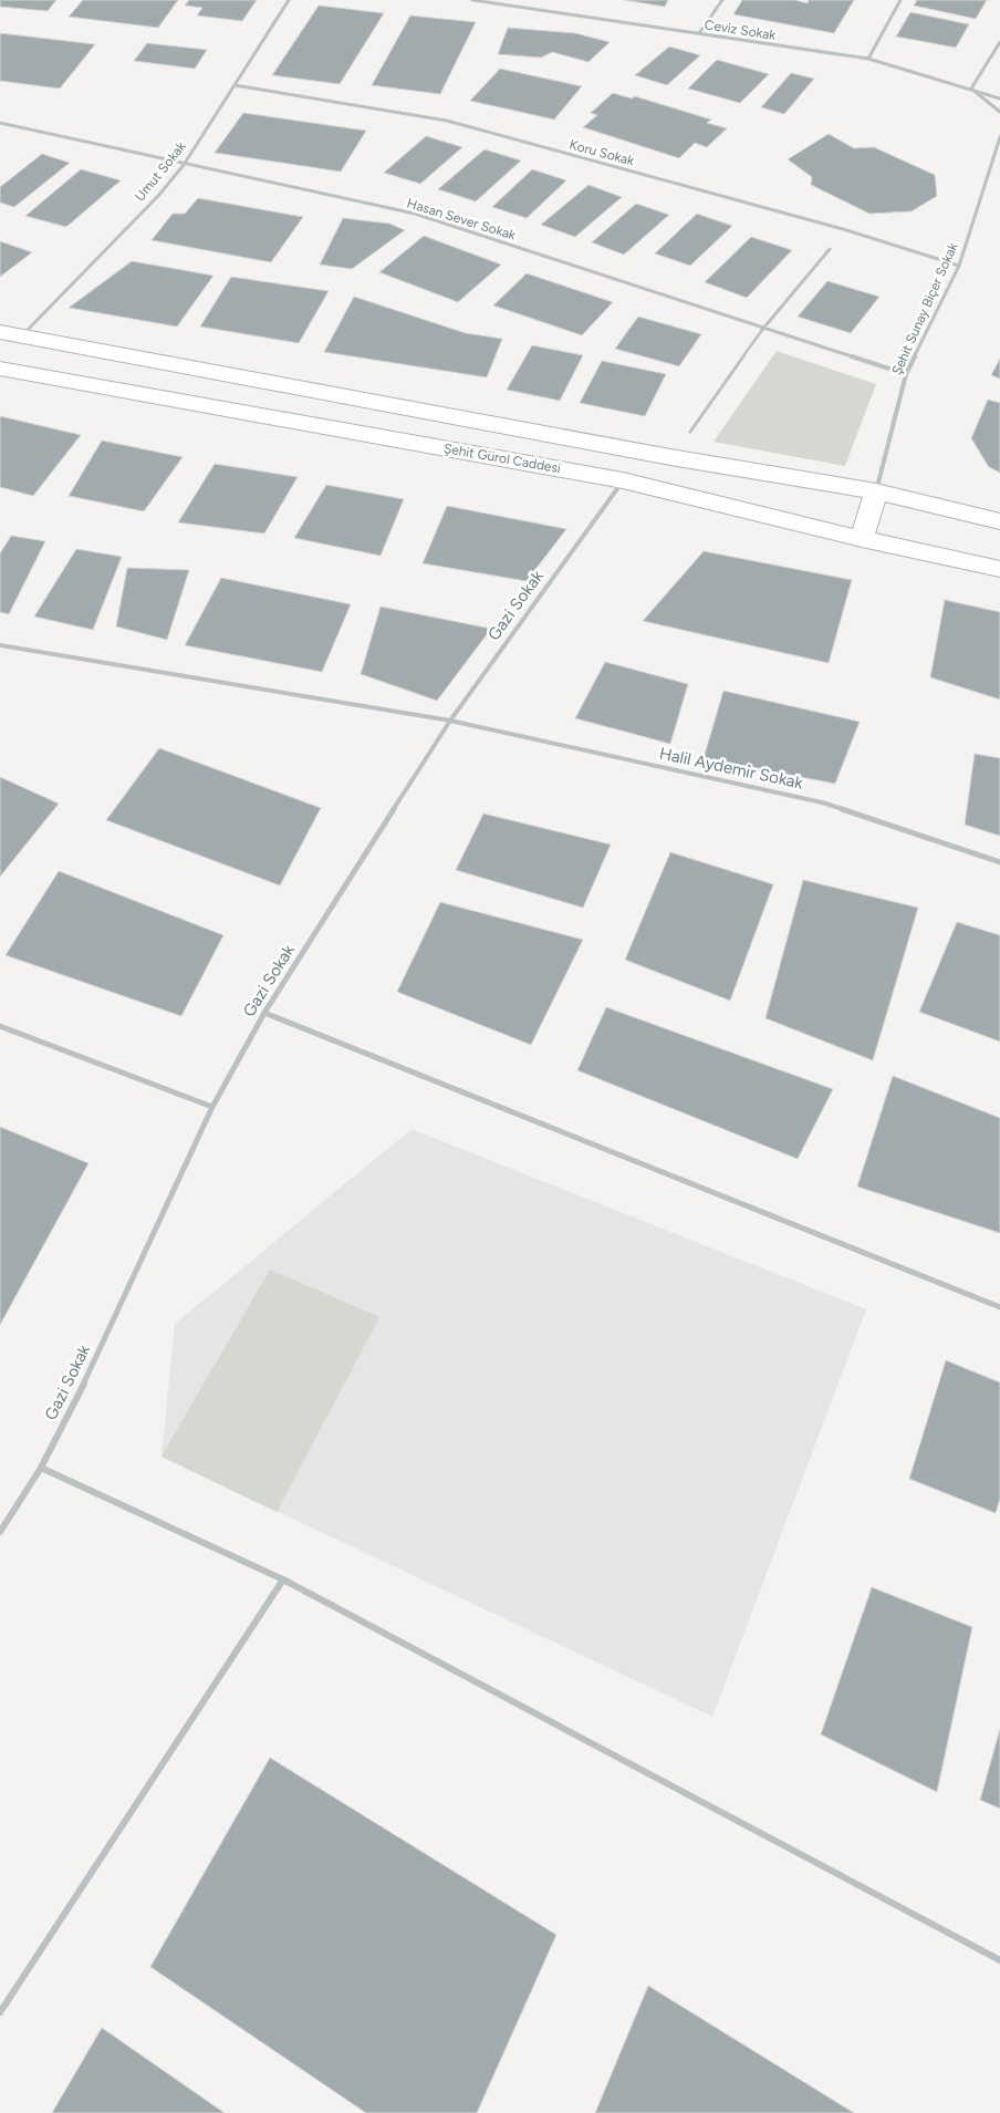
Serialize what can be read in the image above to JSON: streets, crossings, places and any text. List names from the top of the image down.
{
  "streets": {
    "main road": ["Şehit Gürol Caddesi"],
    "street": [
      "Ceviz Sokak",
      "Koru Sokak",
      "Umut Sokak",
      "Hasan Sever Sokak",
      "Şehit Sunay Biçer Sokak",
      "Gazi Sokak",
      "Halil Aydemir Sokak"
    ]
  },
  "crossings": [
    ["Koru Sokak", "Umut Sokak"],
    ["Koru Sokak", "Şehit Sunay Biçer Sokak"],
    ["Umut Sokak", "Hasan Sever Sokak"],
    ["Umut Sokak", "Şehit Gürol Caddesi"],
    ["Hasan Sever Sokak", "Şehit Sunay Biçer Sokak"],
    ["Şehit Sunay Biçer Sokak", "Şehit Gürol Caddesi"],
    ["Şehit Gürol Caddesi", "Gazi Sokak"],
    ["Gazi Sokak", "Halil Aydemir Sokak"]
  ]
}
